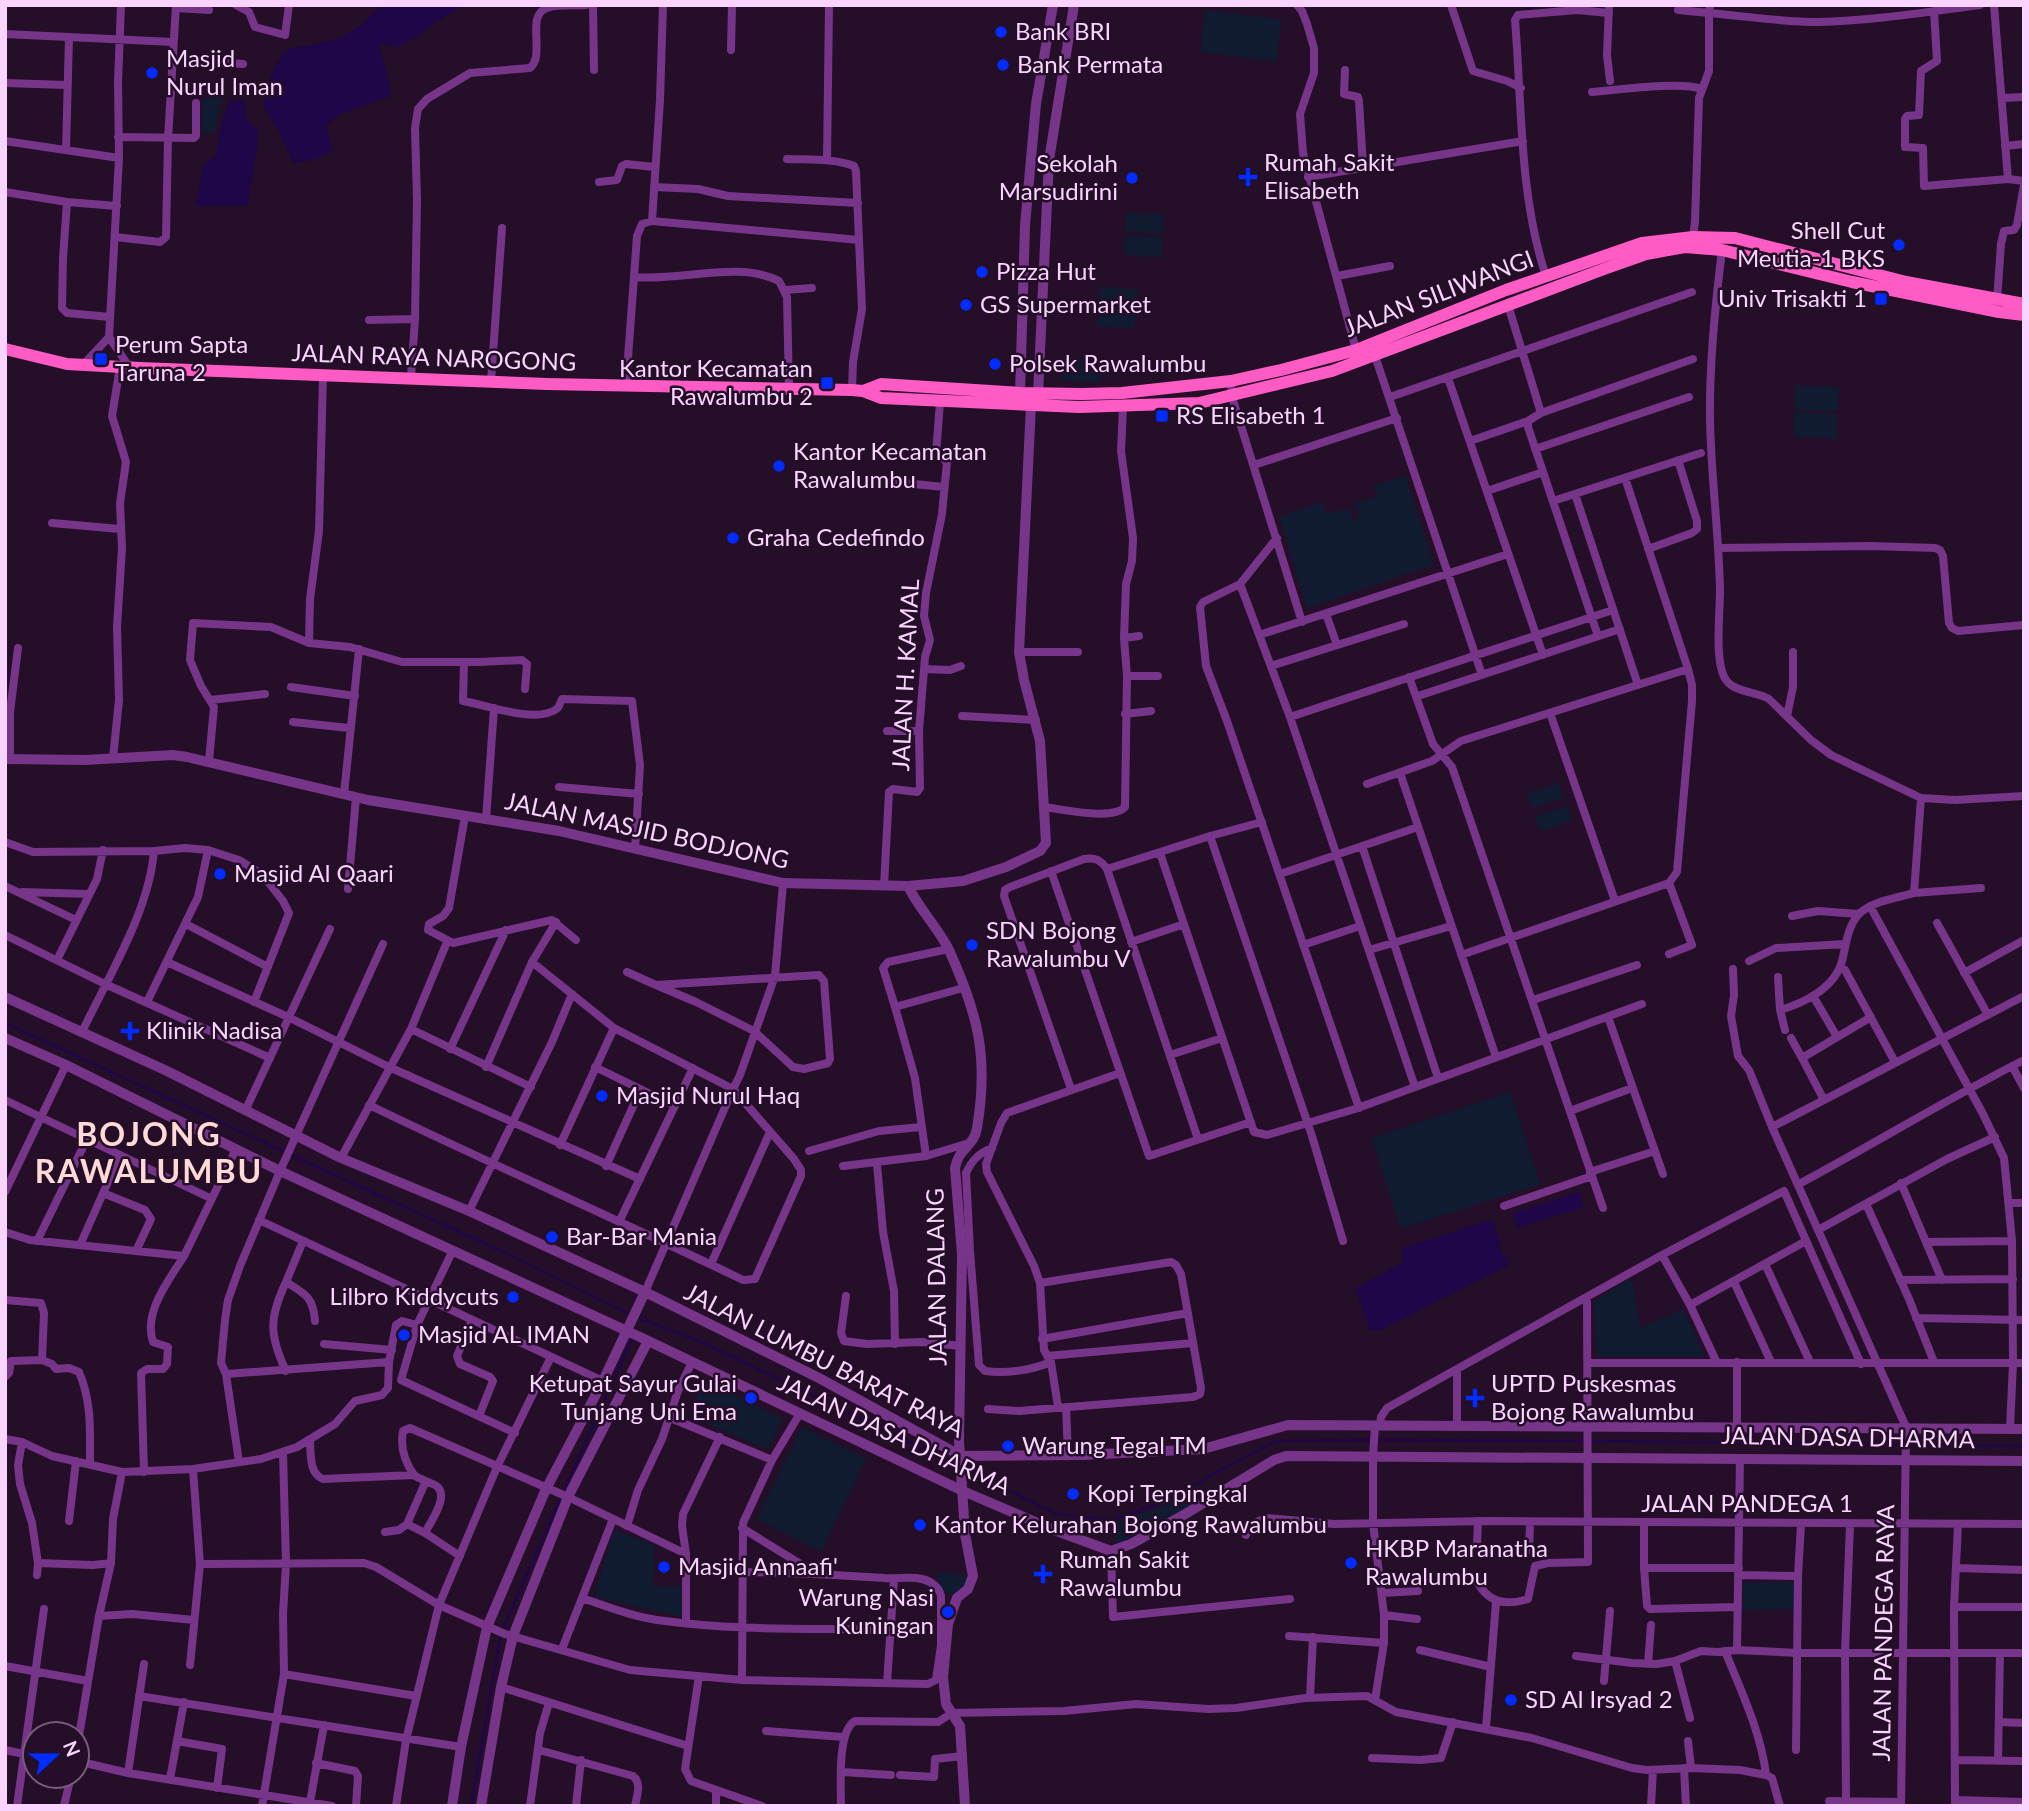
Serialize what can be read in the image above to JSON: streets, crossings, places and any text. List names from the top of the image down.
{
  "streets": {
    "main road": ["JALAN SILIWANGI", "JALAN RAYA NAROGONG"],
    "street": [
      "JALAN H. KAMAL",
      "JALAN MASJID BODJONG",
      "JALAN DALANG",
      "JALAN LUMBU BARAT RAYA",
      "JALAN DASA DHARMA",
      "JALAN PANDEGA 1",
      "JALAN PANDEGA RAYA"
    ]
  },
  "crossings": [
    ["JALAN SILIWANGI", "JALAN RAYA NAROGONG"],
    ["JALAN SILIWANGI", "JALAN MASJID BODJONG"],
    ["JALAN RAYA NAROGONG", "JALAN H. KAMAL"],
    ["JALAN H. KAMAL", "JALAN MASJID BODJONG"],
    ["JALAN MASJID BODJONG", "JALAN DALANG"],
    ["JALAN DALANG", "JALAN LUMBU BARAT RAYA"],
    ["JALAN DALANG", "JALAN DASA DHARMA"],
    ["JALAN LUMBU BARAT RAYA", "JALAN PANDEGA RAYA"],
    ["JALAN DASA DHARMA", "JALAN PANDEGA RAYA"],
    ["JALAN PANDEGA 1", "JALAN PANDEGA RAYA"]
  ],
  "districts": ["BOJONG RAWALUMBU"],
  "places": {
    "other": [
      "Bank BRI",
      "Bank Permata",
      "Masjid Nurul Iman",
      "Sekolah Marsudirini",
      "Shell Cut Meutia-1 BKS",
      "Pizza Hut",
      "GS Supermarket",
      "Polsek Rawalumbu",
      "Kantor Kecamatan Rawalumbu",
      "Graha Cedefindo",
      "Masjid Al Qaari",
      "SDN Bojong Rawalumbu V",
      "Masjid Nurul Haq",
      "Bar-Bar Mania",
      "Lilbro Kiddycuts",
      "Masjid AL IMAN",
      "Ketupat Sayur Gulai Tunjang Uni Ema",
      "Warung Tegal TM",
      "Kopi Terpingkal",
      "Kantor Kelurahan Bojong Rawalumbu",
      "HKBP Maranatha Rawalumbu",
      "Masjid Annaafi'",
      "Warung Nasi Kuningan",
      "SD Al Irsyad 2"
    ],
    "health": [
      "Rumah Sakit Elisabeth",
      "Klinik Nadisa",
      "UPTD Puskesmas Bojong Rawalumbu",
      "Rumah Sakit Rawalumbu"
    ],
    "transit": [
      "Univ Trisakti 1",
      "Perum Sapta Taruna 2",
      "Kantor Kecamatan Rawalumbu 2",
      "RS Elisabeth 1"
    ]
  },
  "north": "right"
}
